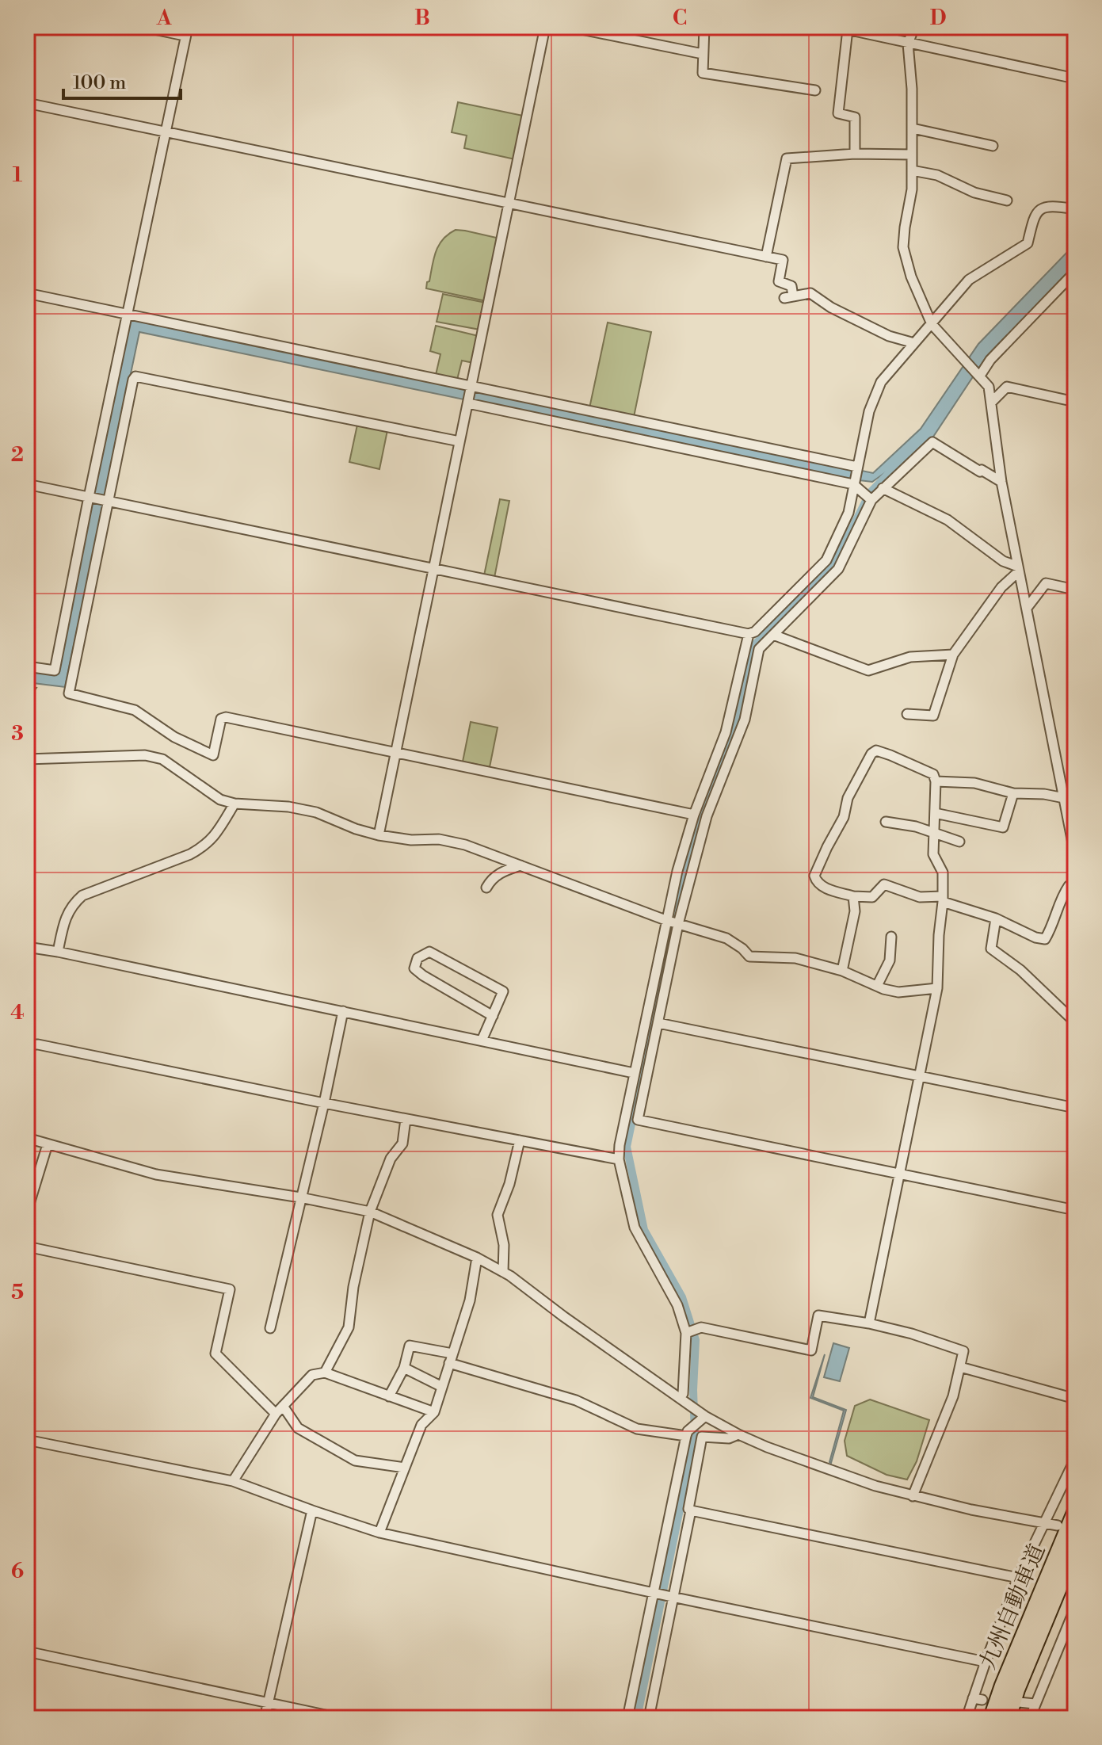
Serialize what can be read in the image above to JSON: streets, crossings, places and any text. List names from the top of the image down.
{
  "streets": {
    "highway": ["九州自動車道"]
  },
  "scale_bar": "100 m",
  "grid": {
    "columns": [
      "A",
      "B",
      "C",
      "D"
    ],
    "rows": [
      "1",
      "2",
      "3",
      "4",
      "5",
      "6"
    ]
  }
}
